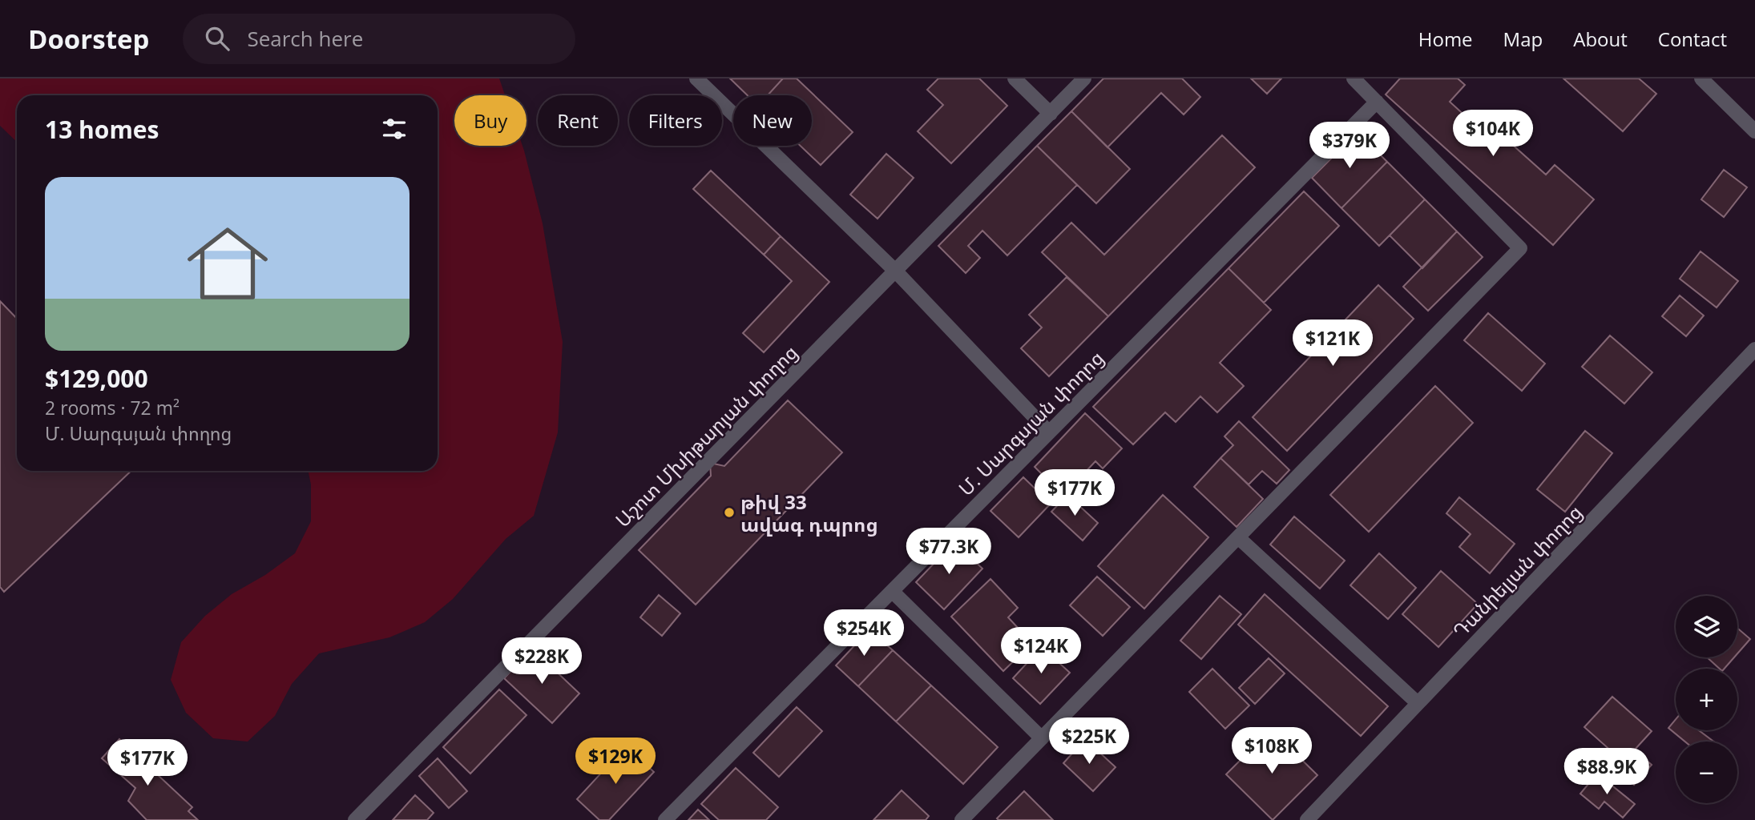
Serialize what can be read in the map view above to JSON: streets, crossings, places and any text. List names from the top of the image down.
{
  "streets": {
    "street": ["Մ. Սարգսյան փողոց", "Աշոտ Մխիթարյան փողոց", "Դանիելյան փողոց"]
  },
  "places": ["թիվ 33 ավագ դպրոց"],
  "page": {
    "header": "Doorstep",
    "search": "Search here",
    "nav": [
      "Home",
      "Map",
      "About",
      "Contact"
    ],
    "chip": [
      "Buy",
      "Rent",
      "Filters",
      "New"
    ],
    "heading": "13 homes",
    "price": [
      "$104K",
      "$379K",
      "$121K",
      "$177K",
      "$77.3K",
      "$254K",
      "$124K",
      "$228K",
      "$225K",
      "$108K",
      "$129K",
      "$177K",
      "$88.9K"
    ],
    "list": [
      {
        "name": "$129,000",
        "note": "2 rooms · 72 m² · Մ. Սարգսյան փողոց"
      }
    ],
    "map_buttons": ["+", "−"]
  }
}
